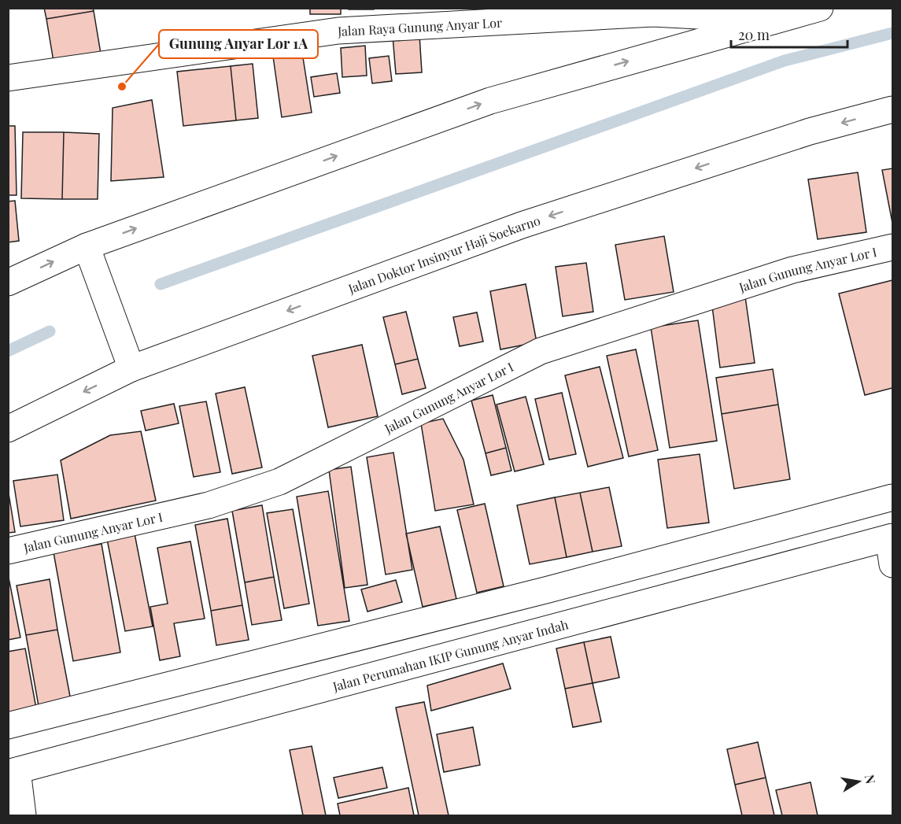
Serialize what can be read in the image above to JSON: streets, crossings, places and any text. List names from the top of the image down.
{
  "streets": {
    "street": [
      "Jalan Raya Gunung Anyar Lor",
      "Jalan Doktor Insinyur Haji Soekarno",
      "Jalan Gunung Anyar Lor I",
      "Jalan Perumahan IKIP Gunung Anyar Indah"
    ]
  },
  "places": ["Gunung Anyar Lor 1A"],
  "scale_bar": "20 m",
  "north": "right"
}
